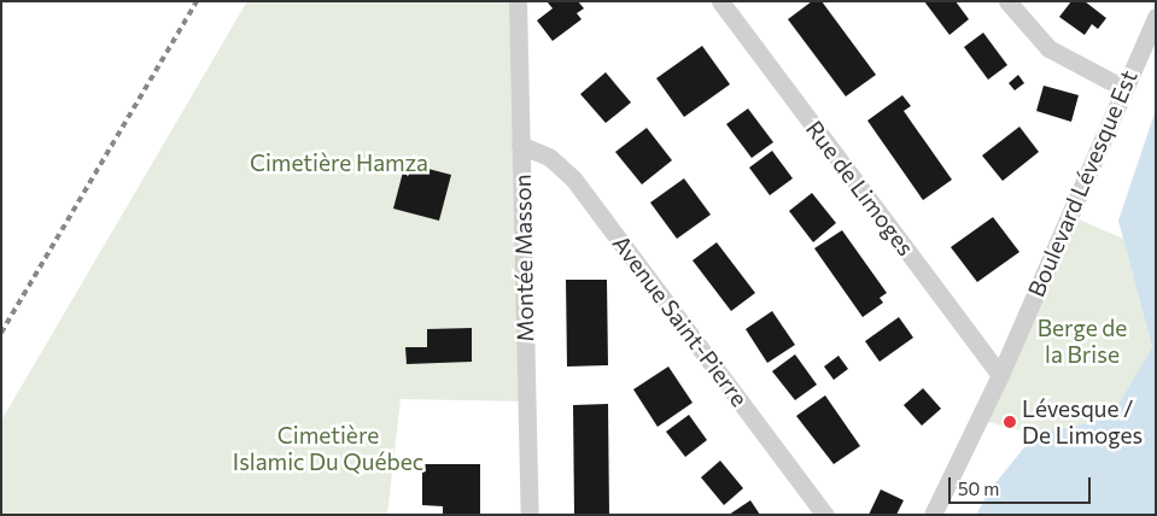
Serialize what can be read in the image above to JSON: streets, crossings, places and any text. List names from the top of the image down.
{
  "streets": {
    "street": [
      "Boulevard Lévesque Est",
      "Rue de Limoges",
      "Montée Masson",
      "Avenue Saint-Pierre"
    ]
  },
  "crossings": [
    ["Boulevard Lévesque Est", "Rue de Limoges"],
    ["Montée Masson", "Avenue Saint-Pierre"]
  ],
  "parks": ["Cimetière Hamza", "Berge de la Brise", "Cimetière Islamic Du Québec"],
  "places": ["Lévesque / De Limoges"],
  "scale_bar": "50 m"
}
